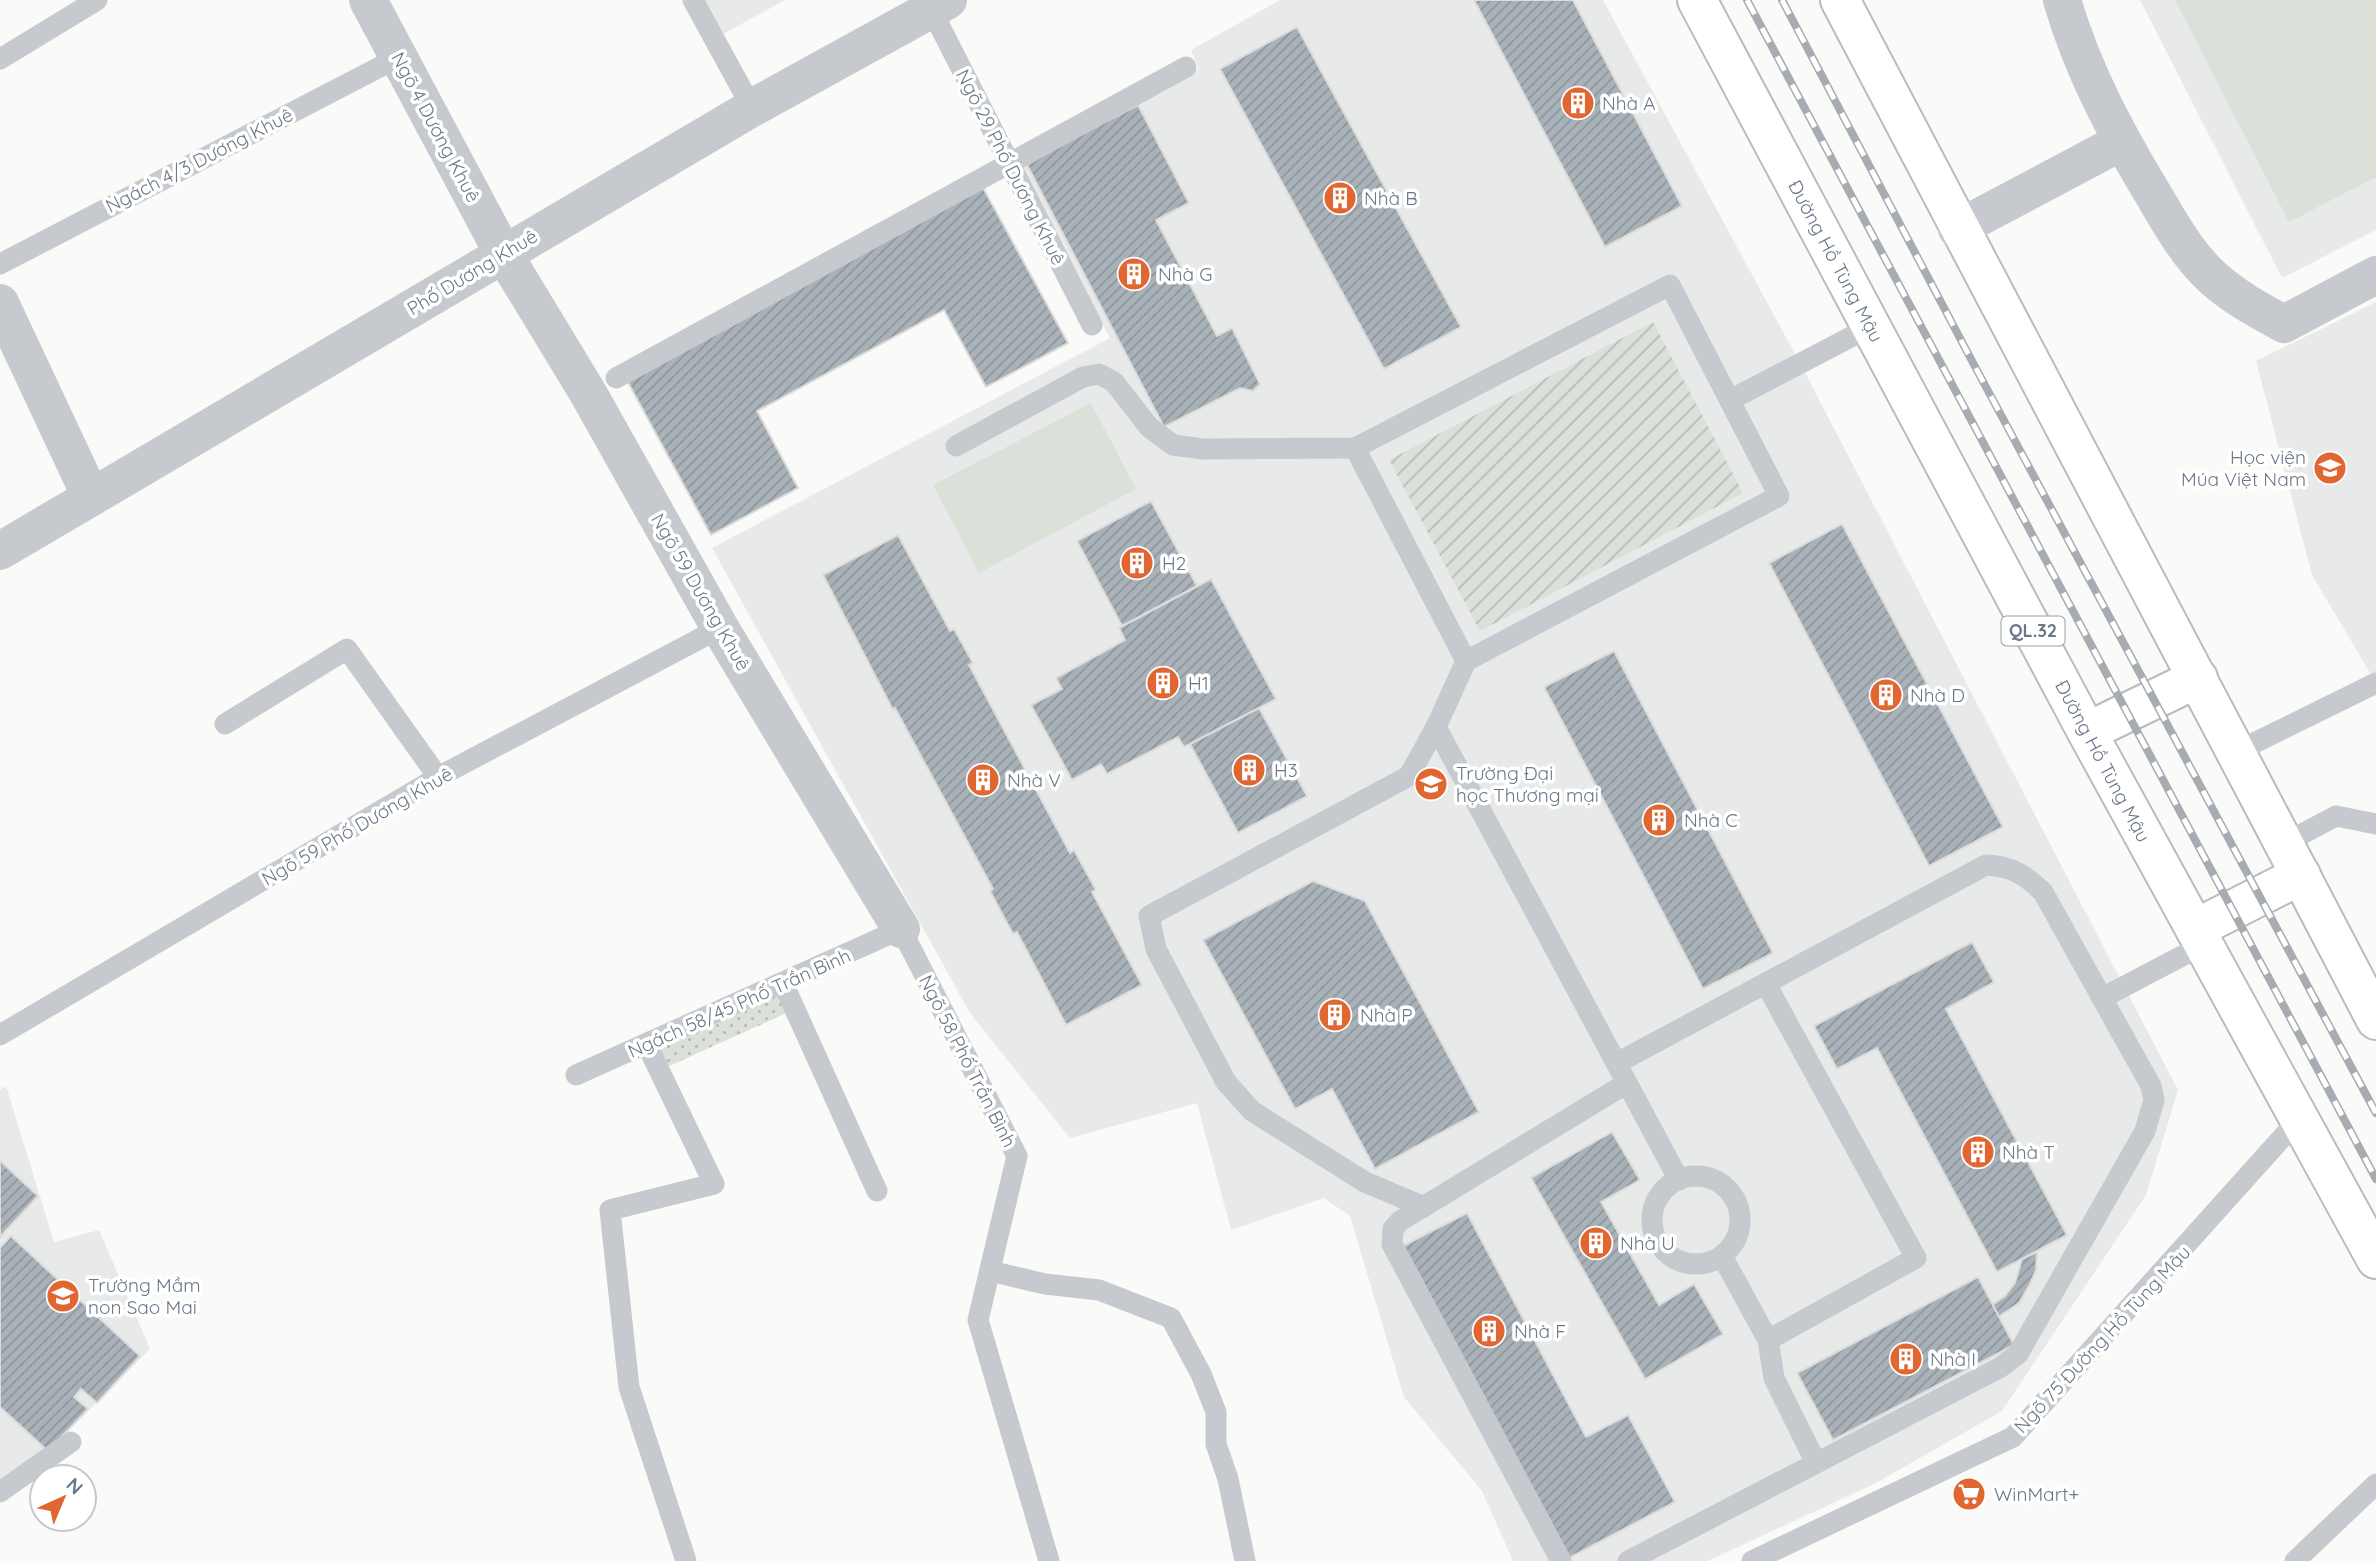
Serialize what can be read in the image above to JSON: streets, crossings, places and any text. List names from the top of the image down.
{
  "streets": {
    "highway": ["Đường Hồ Tùng Mậu", "QL.32"],
    "street": ["Ngõ 4 Dương Khuê", "Phố Dương Khuê", "Ngõ 59 Dương Khuê"],
    "lane": [
      "Ngách 4/3 Dương Khuê",
      "Ngõ 29 Phố Dương Khuê",
      "Ngõ 59 Phố Dương Khuê",
      "Ngách 58/45 Phố Trần Bình",
      "Ngõ 58 Phố Trần Bình",
      "Ngõ 75 Đường Hồ Tùng Mậu"
    ]
  },
  "crossings": [
    ["Ngõ 4 Dương Khuê", "Ngách 4/3 Dương Khuê"],
    ["Ngõ 4 Dương Khuê", "Phố Dương Khuê"],
    ["Ngõ 4 Dương Khuê", "Ngõ 59 Dương Khuê"],
    ["Ngõ 29 Phố Dương Khuê", "Phố Dương Khuê"],
    ["Đường Hồ Tùng Mậu", "Ngõ 75 Đường Hồ Tùng Mậu"],
    ["Phố Dương Khuê", "Ngõ 59 Dương Khuê"],
    ["Ngõ 59 Dương Khuê", "Ngõ 59 Phố Dương Khuê"],
    ["Ngõ 59 Dương Khuê", "Ngách 58/45 Phố Trần Bình"],
    ["Ngõ 59 Dương Khuê", "Ngõ 58 Phố Trần Bình"],
    ["Ngách 58/45 Phố Trần Bình", "Ngõ 58 Phố Trần Bình"]
  ],
  "places": {
    "building": [
      "Nhà A",
      "Nhà B",
      "Nhà G",
      "H2",
      "H1",
      "Nhà D",
      "H3",
      "Nhà V",
      "Nhà C",
      "Nhà P",
      "Nhà T",
      "Nhà U",
      "Nhà F",
      "Nhà I"
    ],
    "school or university": ["Học viện Múa Việt Nam", "Trường Đại học Thương mại", "Trường Mầm non Sao Mai"],
    "supermarket": ["WinMart+"]
  },
  "north": "top right"
}
